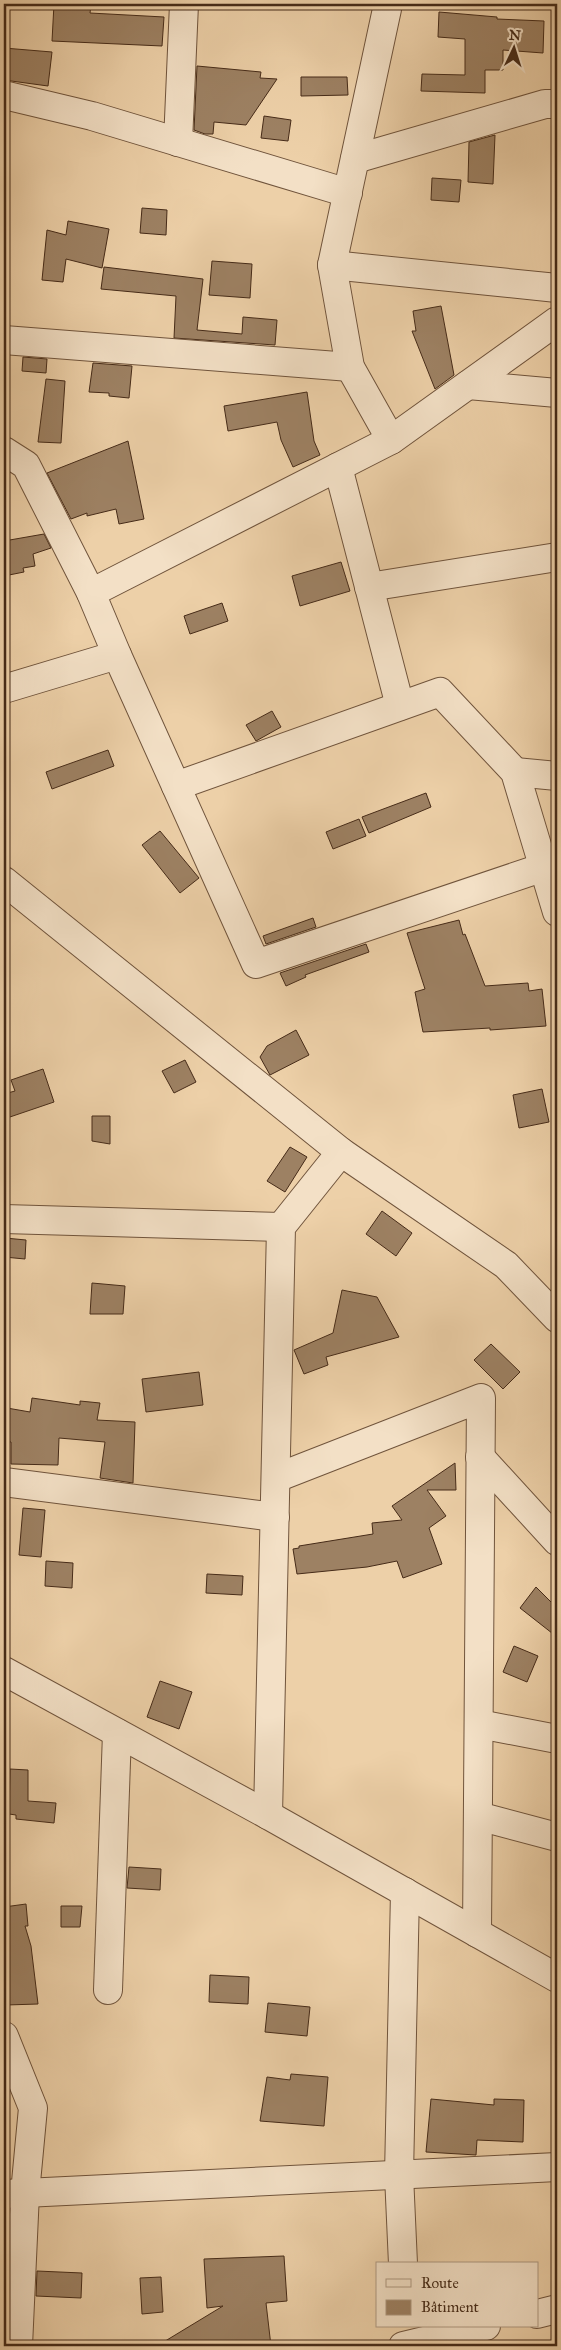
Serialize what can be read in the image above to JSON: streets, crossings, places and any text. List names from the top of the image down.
{
  "legend": ["Route", "Bâtiment"],
  "north": "top"
}
